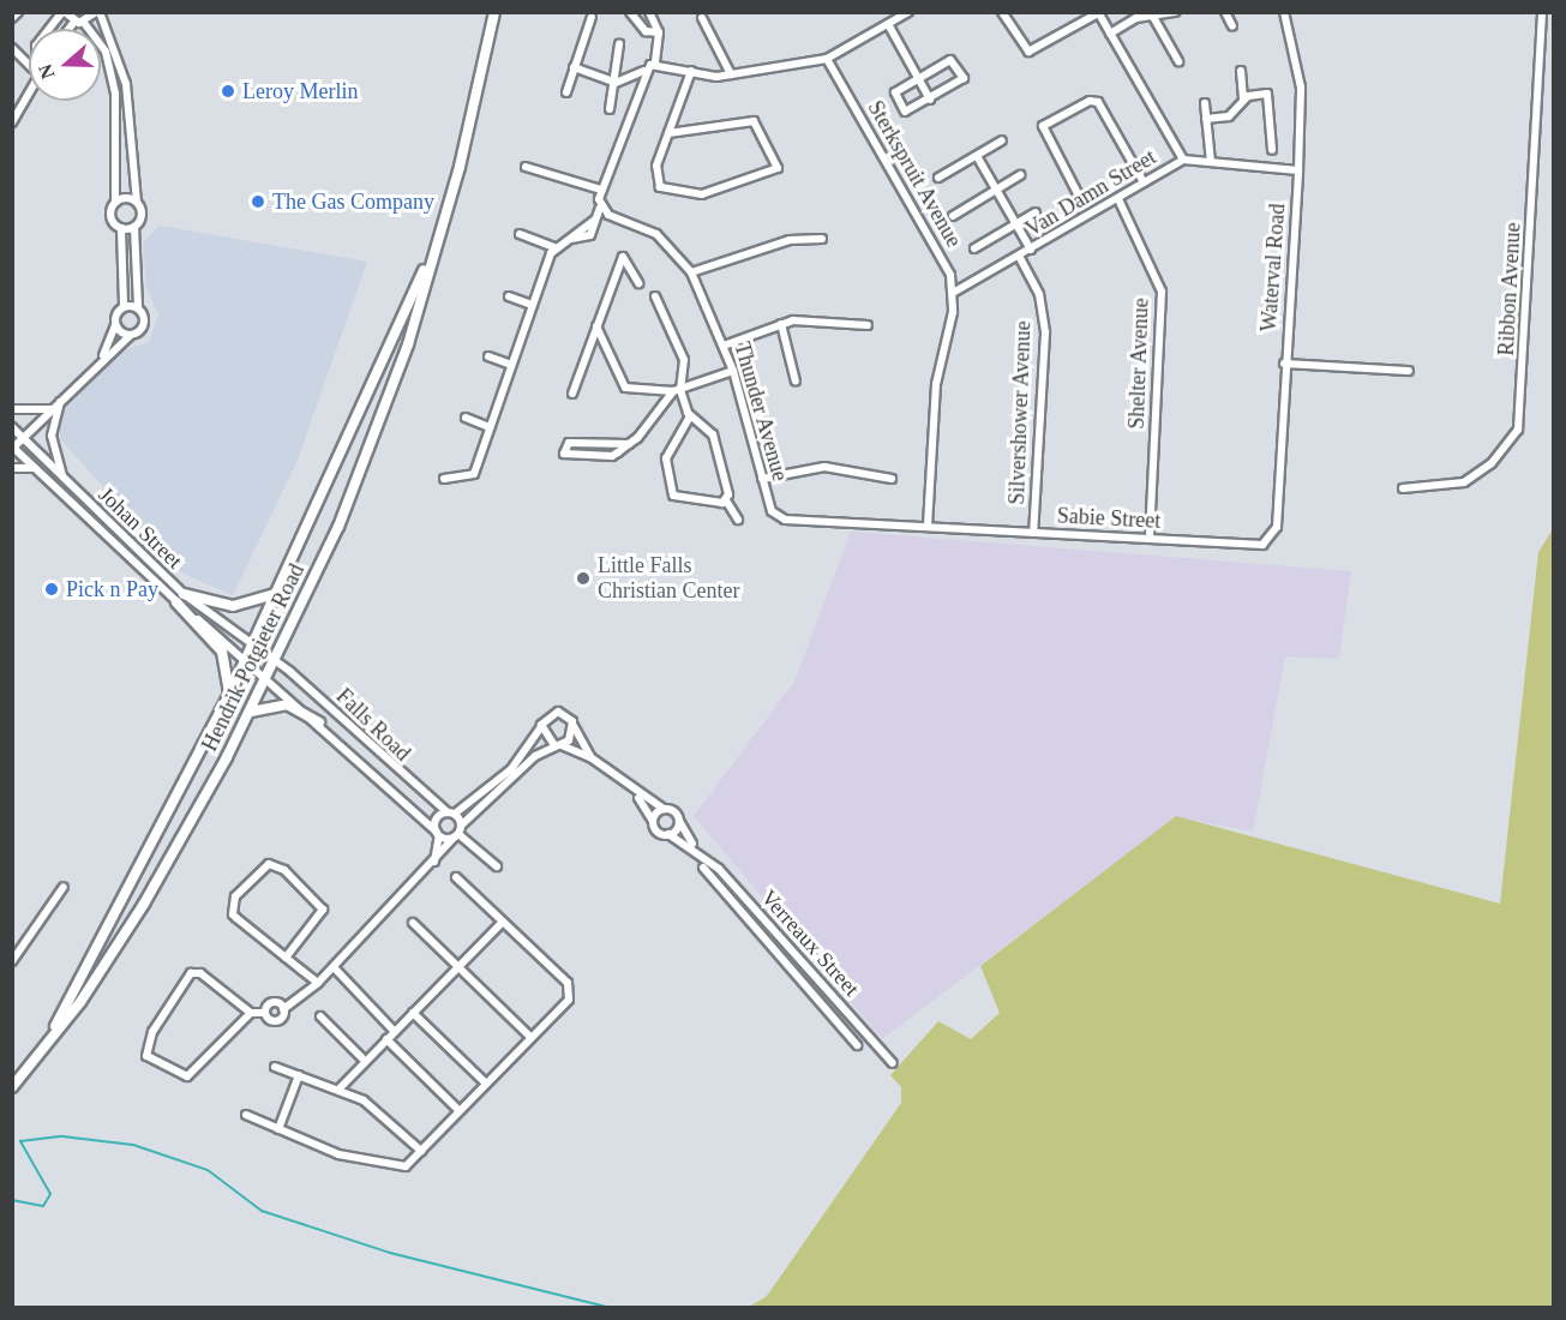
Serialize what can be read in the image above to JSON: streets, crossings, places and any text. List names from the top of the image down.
{
  "streets": {
    "main road": ["Hendrik Potgieter Road"],
    "street": [
      "Sterkspruit Avenue",
      "Van Damn Street",
      "Waterval Road",
      "Ribbon Avenue",
      "Shelter Avenue",
      "Thunder Avenue",
      "Silvershower Avenue",
      "Sabie Street",
      "Johan Street",
      "Falls Road",
      "Verreaux Street"
    ]
  },
  "crossings": [
    ["Sterkspruit Avenue", "Van Damn Street"],
    ["Sterkspruit Avenue", "Thunder Avenue"],
    ["Sterkspruit Avenue", "Sabie Street"],
    ["Van Damn Street", "Waterval Road"],
    ["Van Damn Street", "Shelter Avenue"],
    ["Van Damn Street", "Silvershower Avenue"],
    ["Waterval Road", "Sabie Street"],
    ["Shelter Avenue", "Sabie Street"],
    ["Thunder Avenue", "Sabie Street"],
    ["Silvershower Avenue", "Sabie Street"],
    ["Johan Street", "Hendrik Potgieter Road"],
    ["Johan Street", "Falls Road"],
    ["Hendrik Potgieter Road", "Falls Road"]
  ],
  "places": [
    "Leroy Merlin",
    "The Gas Company",
    "Little Falls Christian Center",
    "Pick n Pay"
  ],
  "north": "left"
}
